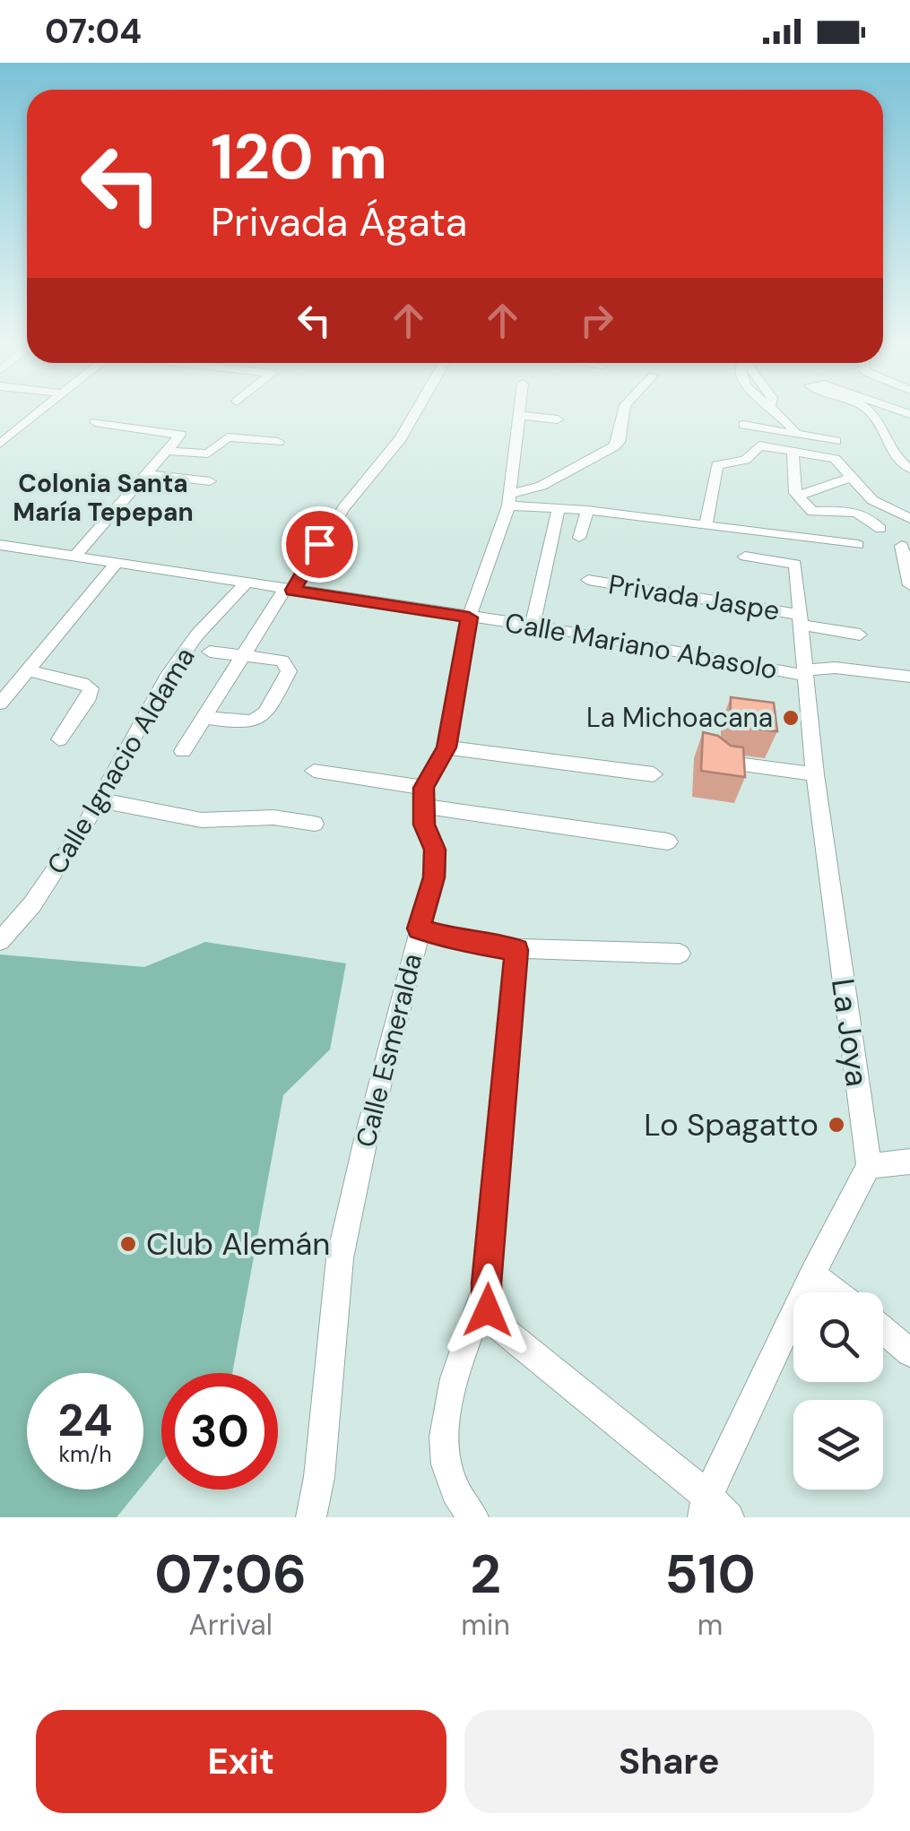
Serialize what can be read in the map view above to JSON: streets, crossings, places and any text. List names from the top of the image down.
{
  "streets": {
    "street": [
      "Privada Jaspe",
      "Calle Mariano Abasolo",
      "Calle Ignacio Aldama",
      "La Joya",
      "Calle Esmeralda"
    ]
  },
  "crossings": [
    ["Privada Jaspe", "La Joya"],
    ["Calle Mariano Abasolo", "Calle Ignacio Aldama"],
    ["Calle Mariano Abasolo", "La Joya"]
  ],
  "districts": ["Colonia Santa María Tepepan"],
  "places": ["La Michoacana", "Lo Spagatto", "Club Alemán"],
  "page": {
    "status": "07:04",
    "turn": ["120 m", "Privada Ágata"],
    "speed": "24 km/h",
    "limit": "30",
    "eta": [
      "07:06",
      "Arrival",
      "2",
      "min",
      "510",
      "m"
    ],
    "buttons": ["Exit", "Share"]
  }
}
